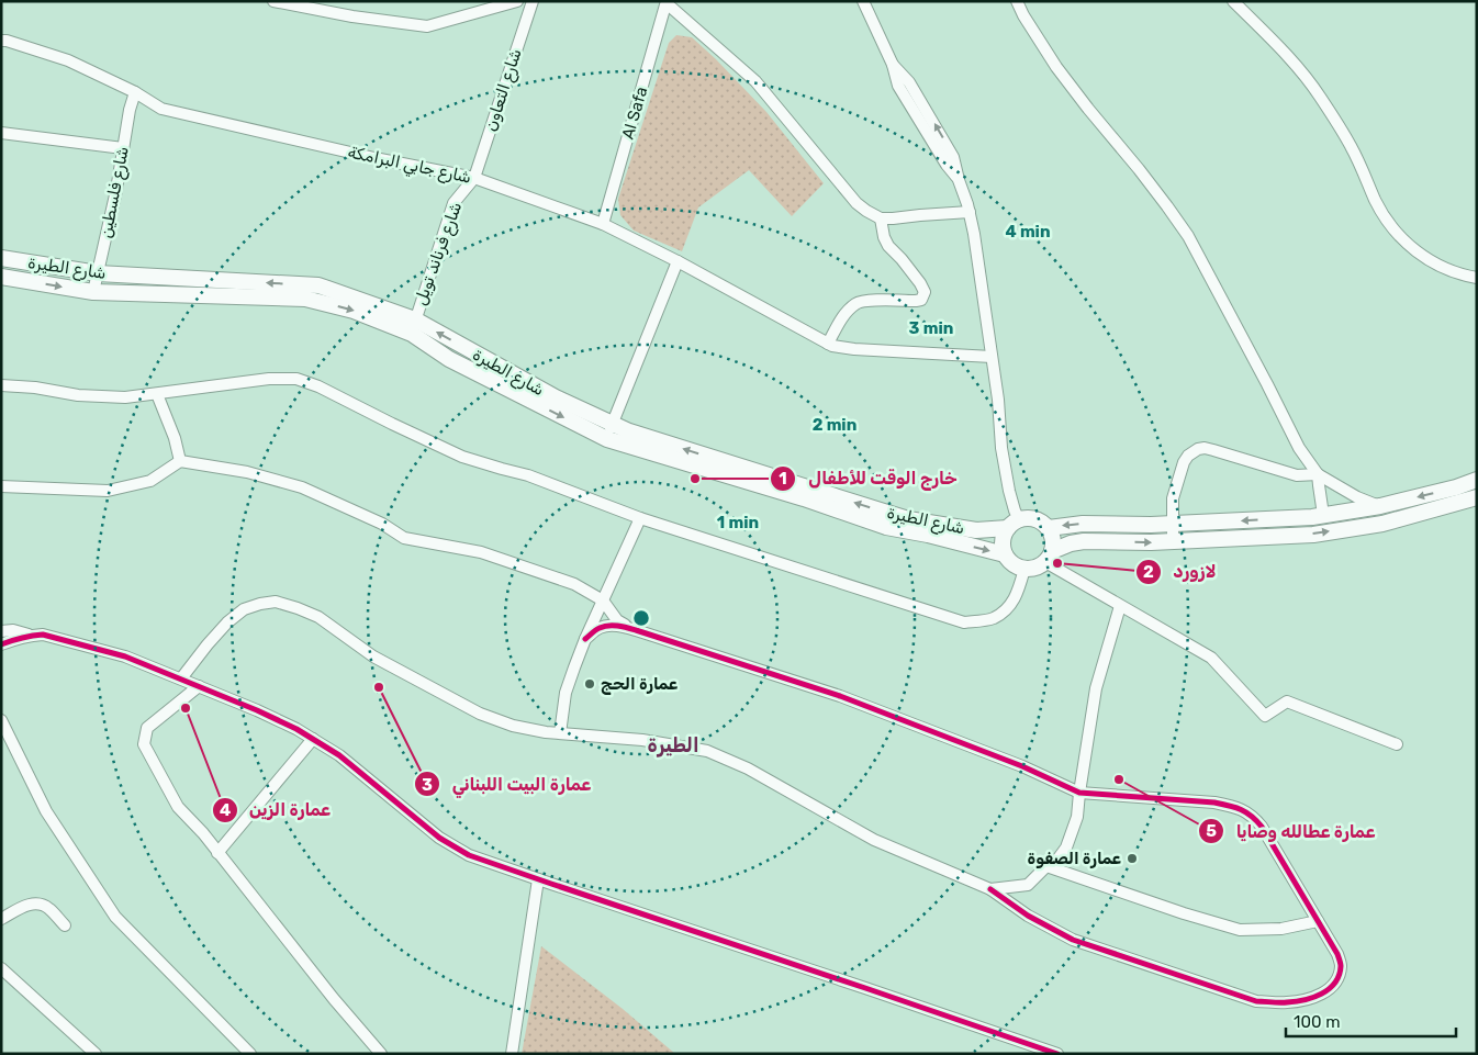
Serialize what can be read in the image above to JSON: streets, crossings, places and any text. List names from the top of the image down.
{
  "streets": {
    "main road": ["شارع الطيرة"],
    "street": [
      "شارع التعاون",
      "Al Safa",
      "شارع جابي البرامكة",
      "شارع فلسطين",
      "شارع فرناند تويل"
    ]
  },
  "crossings": [
    ["شارع التعاون", "شارع جابي البرامكة"],
    ["شارع التعاون", "شارع فرناند تويل"],
    ["Al Safa", "شارع جابي البرامكة"],
    ["شارع جابي البرامكة", "شارع فلسطين"],
    ["شارع جابي البرامكة", "شارع فرناند تويل"],
    ["شارع فلسطين", "شارع الطيرة"],
    ["شارع فرناند تويل", "شارع الطيرة"]
  ],
  "districts": ["الطيرة"],
  "places": [
    "خارج الوقت للأطفال",
    "لازورد",
    "عمارة الحج",
    "عمارة البيت اللبناني",
    "عمارة الزين",
    "عمارة عطالله وصايا",
    "عمارة الصفوة"
  ],
  "scale_bar": "100 m",
  "rings": [
    "4 min",
    "3 min",
    "2 min",
    "1 min"
  ]
}
